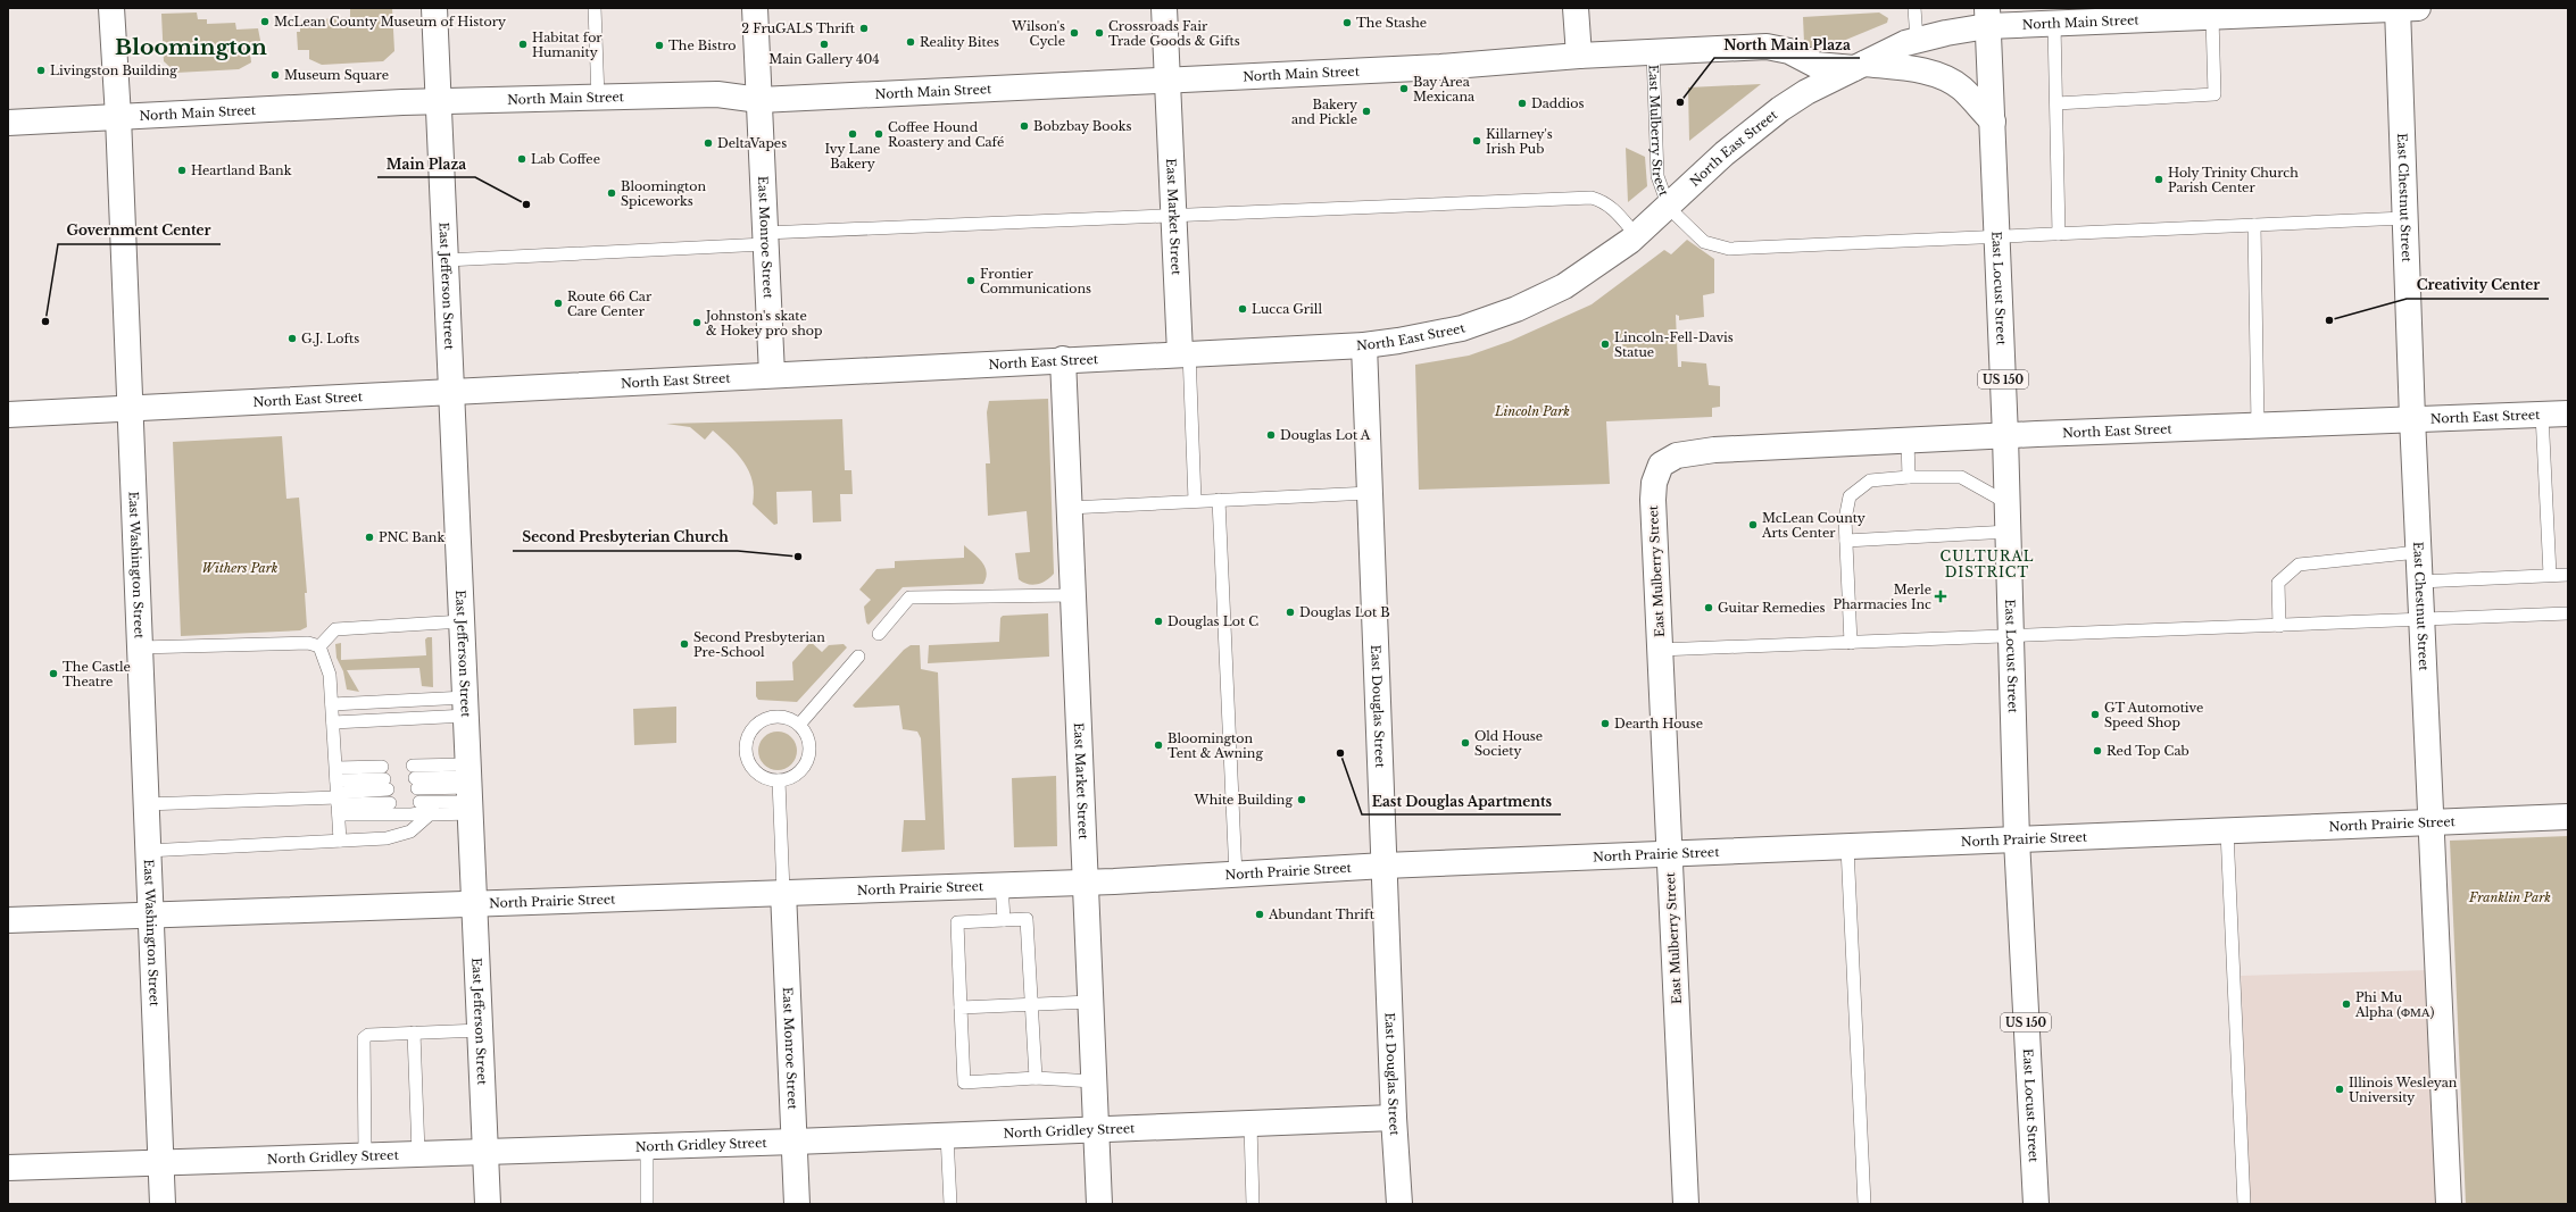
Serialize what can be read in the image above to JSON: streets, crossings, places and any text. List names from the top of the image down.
{
  "streets": {
    "street": [
      "North Main Street",
      "East Mulberry Street",
      "North East Street",
      "East Chestnut Street",
      "East Market Street",
      "East Monroe Street",
      "East Jefferson Street",
      "East Locust Street",
      "US 150",
      "East Washington Street",
      "East Douglas Street",
      "North Prairie Street",
      "North Gridley Street"
    ]
  },
  "crossings": [
    ["North Main Street", "East Mulberry Street"],
    ["North Main Street", "North East Street"],
    ["North Main Street", "East Chestnut Street"],
    ["North Main Street", "East Market Street"],
    ["North Main Street", "East Monroe Street"],
    ["North Main Street", "East Jefferson Street"],
    ["North Main Street", "East Locust Street"],
    ["North Main Street", "East Washington Street"],
    ["East Mulberry Street", "North East Street"],
    ["East Mulberry Street", "North Prairie Street"],
    ["North East Street", "East Chestnut Street"],
    ["North East Street", "East Market Street"],
    ["North East Street", "East Monroe Street"],
    ["North East Street", "East Jefferson Street"],
    ["North East Street", "East Locust Street"],
    ["North East Street", "East Washington Street"],
    ["North East Street", "East Douglas Street"],
    ["East Chestnut Street", "North Prairie Street"],
    ["East Market Street", "North Prairie Street"],
    ["East Market Street", "North Gridley Street"],
    ["East Monroe Street", "North Prairie Street"],
    ["East Monroe Street", "North Gridley Street"],
    ["East Jefferson Street", "North Prairie Street"],
    ["East Jefferson Street", "North Gridley Street"],
    ["East Locust Street", "North Prairie Street"],
    ["East Washington Street", "North Prairie Street"],
    ["East Washington Street", "North Gridley Street"],
    ["East Douglas Street", "North Prairie Street"],
    ["East Douglas Street", "North Gridley Street"]
  ],
  "districts": ["Bloomington", "CULTURAL DISTRICT"],
  "parks": ["Lincoln Park", "Withers Park", "Franklin Park"],
  "places": {
    "other": [
      "McLean County Museum of History",
      "The Stashe",
      "2 FruGALS Thrift",
      "Wilson's Cycle",
      "Crossroads Fair Trade Goods & Gifts",
      "Reality Bites",
      "Habitat for Humanity",
      "Main Gallery 404",
      "The Bistro",
      "Livingston Building",
      "Museum Square",
      "Bay Area Mexicana",
      "North Main Plaza",
      "Daddios",
      "Bakery and Pickle",
      "Bobzbay Books",
      "Ivy Lane Bakery",
      "Coffee Hound Roastery and Café",
      "Killarney's Irish Pub",
      "DeltaVapes",
      "Lab Coffee",
      "Heartland Bank",
      "Holy Trinity Church Parish Center",
      "Bloomington Spiceworks",
      "Main Plaza",
      "Frontier Communications",
      "Route 66 Car Care Center",
      "Lucca Grill",
      "Creativity Center",
      "Government Center",
      "Johnston's skate & Hokey pro shop",
      "G.J. Lofts",
      "Lincoln-Fell-Davis Statue",
      "Douglas Lot A",
      "McLean County Arts Center",
      "PNC Bank",
      "Second Presbyterian Church",
      "Guitar Remedies",
      "Douglas Lot B",
      "Douglas Lot C",
      "Second Presbyterian Pre-School",
      "The Castle Theatre",
      "GT Automotive Speed Shop",
      "Dearth House",
      "Old House Society",
      "Bloomington Tent & Awning",
      "Red Top Cab",
      "East Douglas Apartments",
      "White Building",
      "Abundant Thrift",
      "Phi Mu Alpha (ΦΜΑ)",
      "Illinois Wesleyan University"
    ],
    "health": ["Merle Pharmacies Inc"]
  }
}
